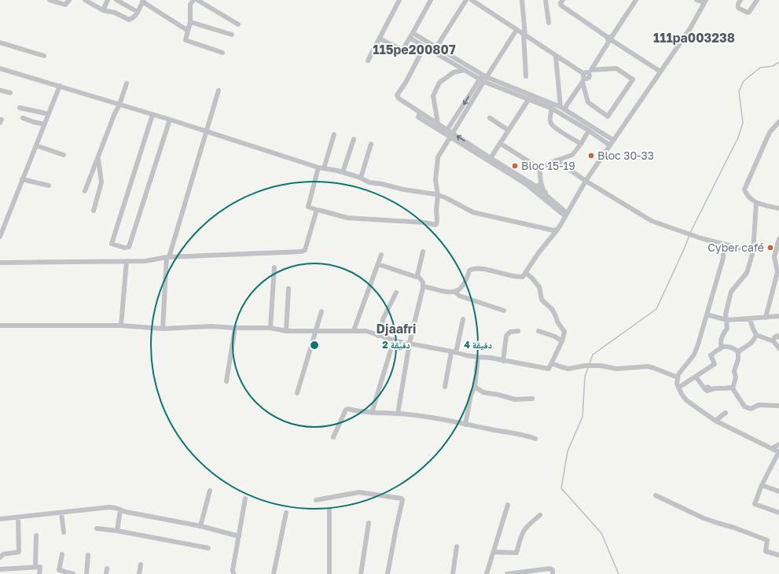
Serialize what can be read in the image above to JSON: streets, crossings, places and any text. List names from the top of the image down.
{
  "districts": ["111pa003238", "115pe200807", "Djaafri"],
  "places": ["Bloc 30-33", "Bloc 15-19", "Cyber café"],
  "rings": ["2 دقيقة", "4 دقيقة"]
}
